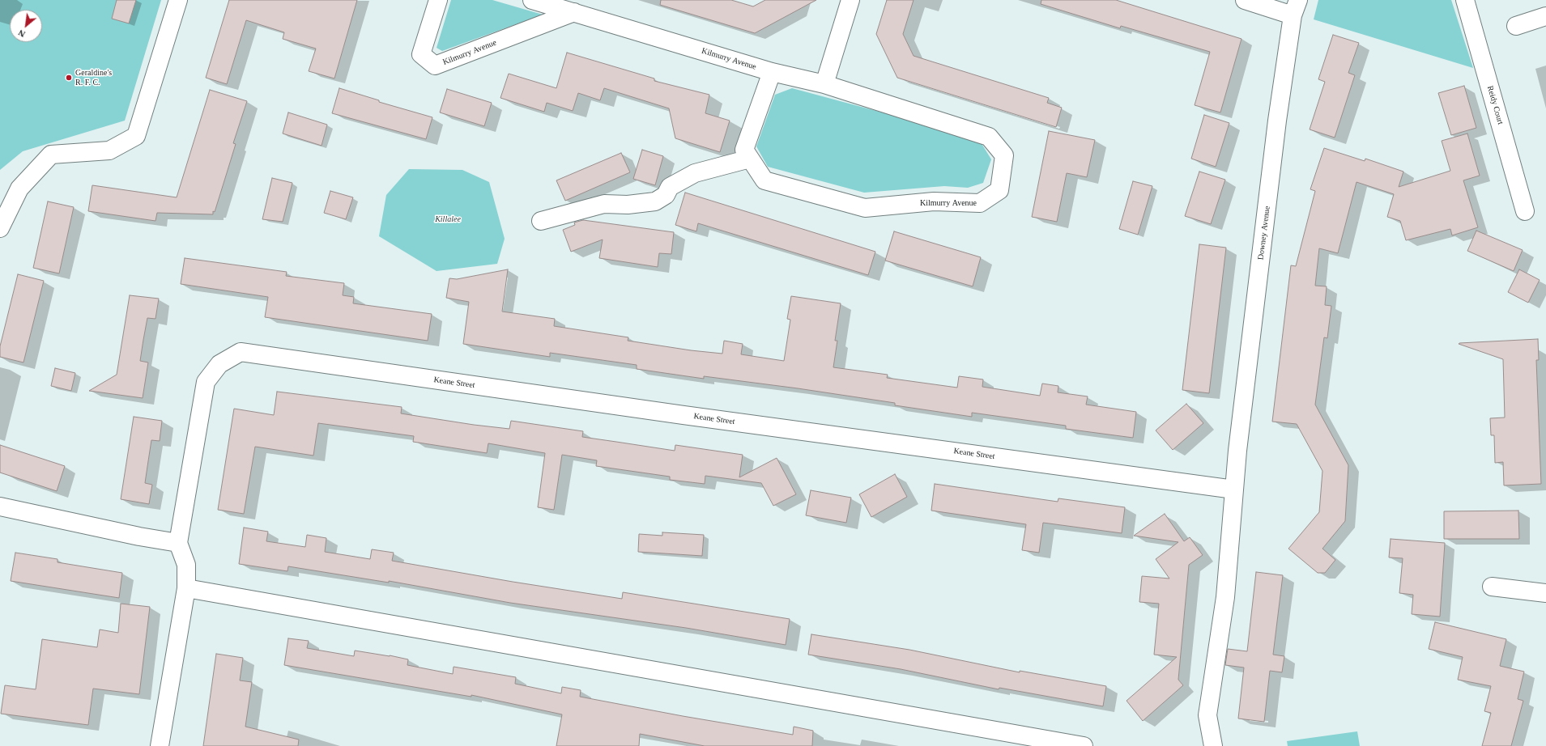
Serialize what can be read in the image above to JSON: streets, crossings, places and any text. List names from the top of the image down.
{
  "streets": {
    "street": [
      "Kilmurry Avenue",
      "Reidy Court",
      "Downey Avenue",
      "Keane Street"
    ]
  },
  "crossings": [
    ["Downey Avenue", "Keane Street"]
  ],
  "parks": ["Killalee"],
  "places": ["Geraldine's R. F. C."],
  "north": "bottom left"
}
